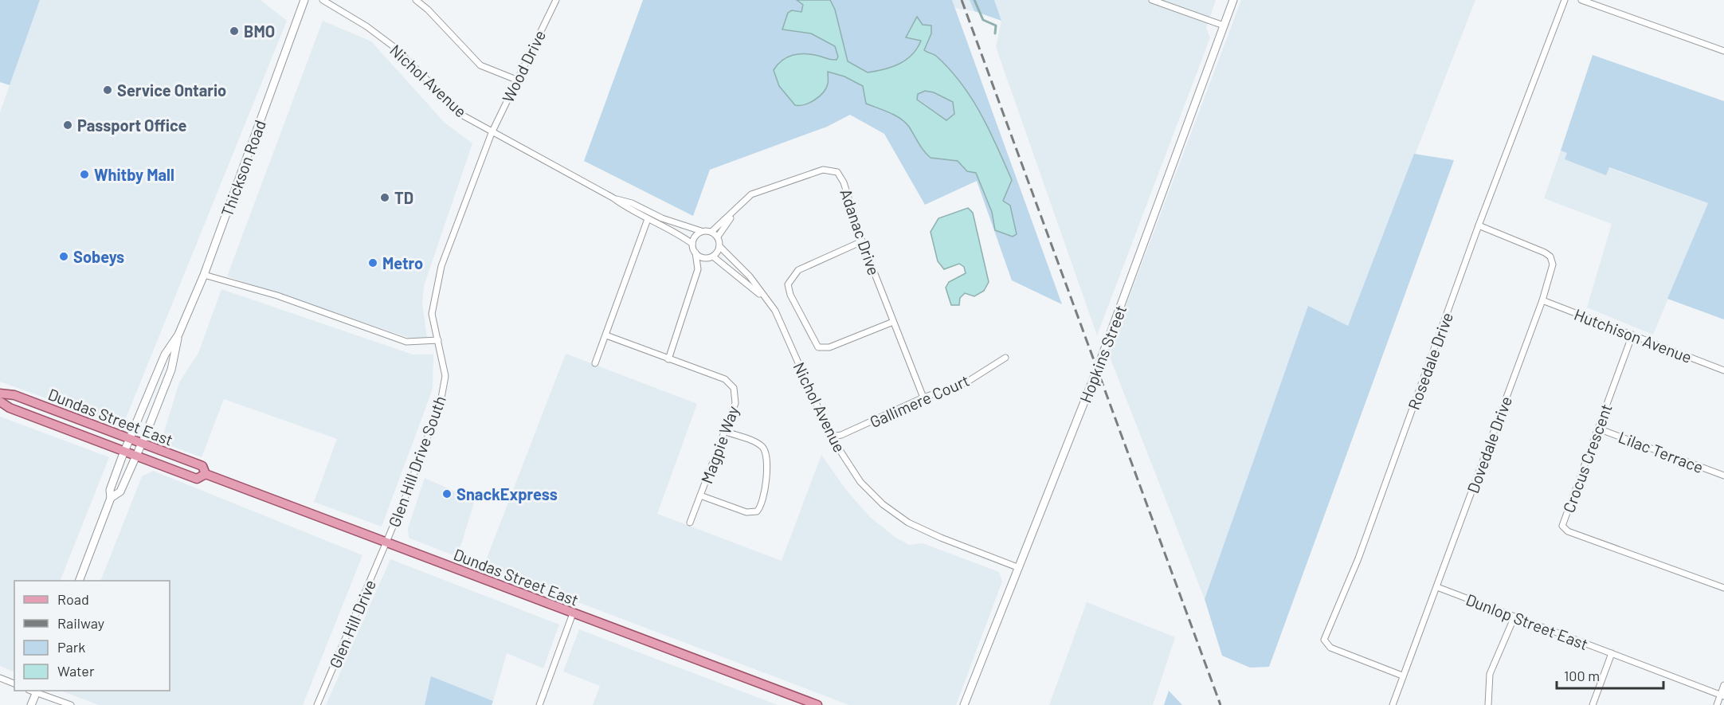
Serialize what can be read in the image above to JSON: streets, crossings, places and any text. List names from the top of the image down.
{
  "streets": {
    "main road": ["Thickson Road", "Hopkins Street", "Dundas Street East"],
    "street": [
      "Wood Drive",
      "Nichol Avenue",
      "Adanac Drive",
      "Hutchison Avenue",
      "Rosedale Drive",
      "Gallimere Court",
      "Magpie Way",
      "Dovedale Drive",
      "Lilac Terrace",
      "Crocus Crescent",
      "Glen Hill Drive South",
      "Dunlop Street East",
      "Glen Hill Drive"
    ]
  },
  "crossings": [
    ["Wood Drive", "Nichol Avenue"],
    ["Wood Drive", "Glen Hill Drive South"],
    ["Nichol Avenue", "Adanac Drive"],
    ["Nichol Avenue", "Hopkins Street"],
    ["Nichol Avenue", "Gallimere Court"],
    ["Nichol Avenue", "Glen Hill Drive South"],
    ["Thickson Road", "Dundas Street East"],
    ["Adanac Drive", "Gallimere Court"],
    ["Hutchison Avenue", "Dovedale Drive"],
    ["Hutchison Avenue", "Crocus Crescent"],
    ["Rosedale Drive", "Dovedale Drive"],
    ["Dundas Street East", "Glen Hill Drive South"],
    ["Dundas Street East", "Glen Hill Drive"],
    ["Dovedale Drive", "Dunlop Street East"],
    ["Lilac Terrace", "Crocus Crescent"],
    ["Glen Hill Drive South", "Glen Hill Drive"]
  ],
  "places": [
    "BMO",
    "Service Ontario",
    "Passport Office",
    "Whitby Mall",
    "TD",
    "Sobeys",
    "Metro",
    "SnackExpress"
  ],
  "legend": [
    "Road",
    "Railway",
    "Park",
    "Water"
  ],
  "scale_bar": "100 m"
}
